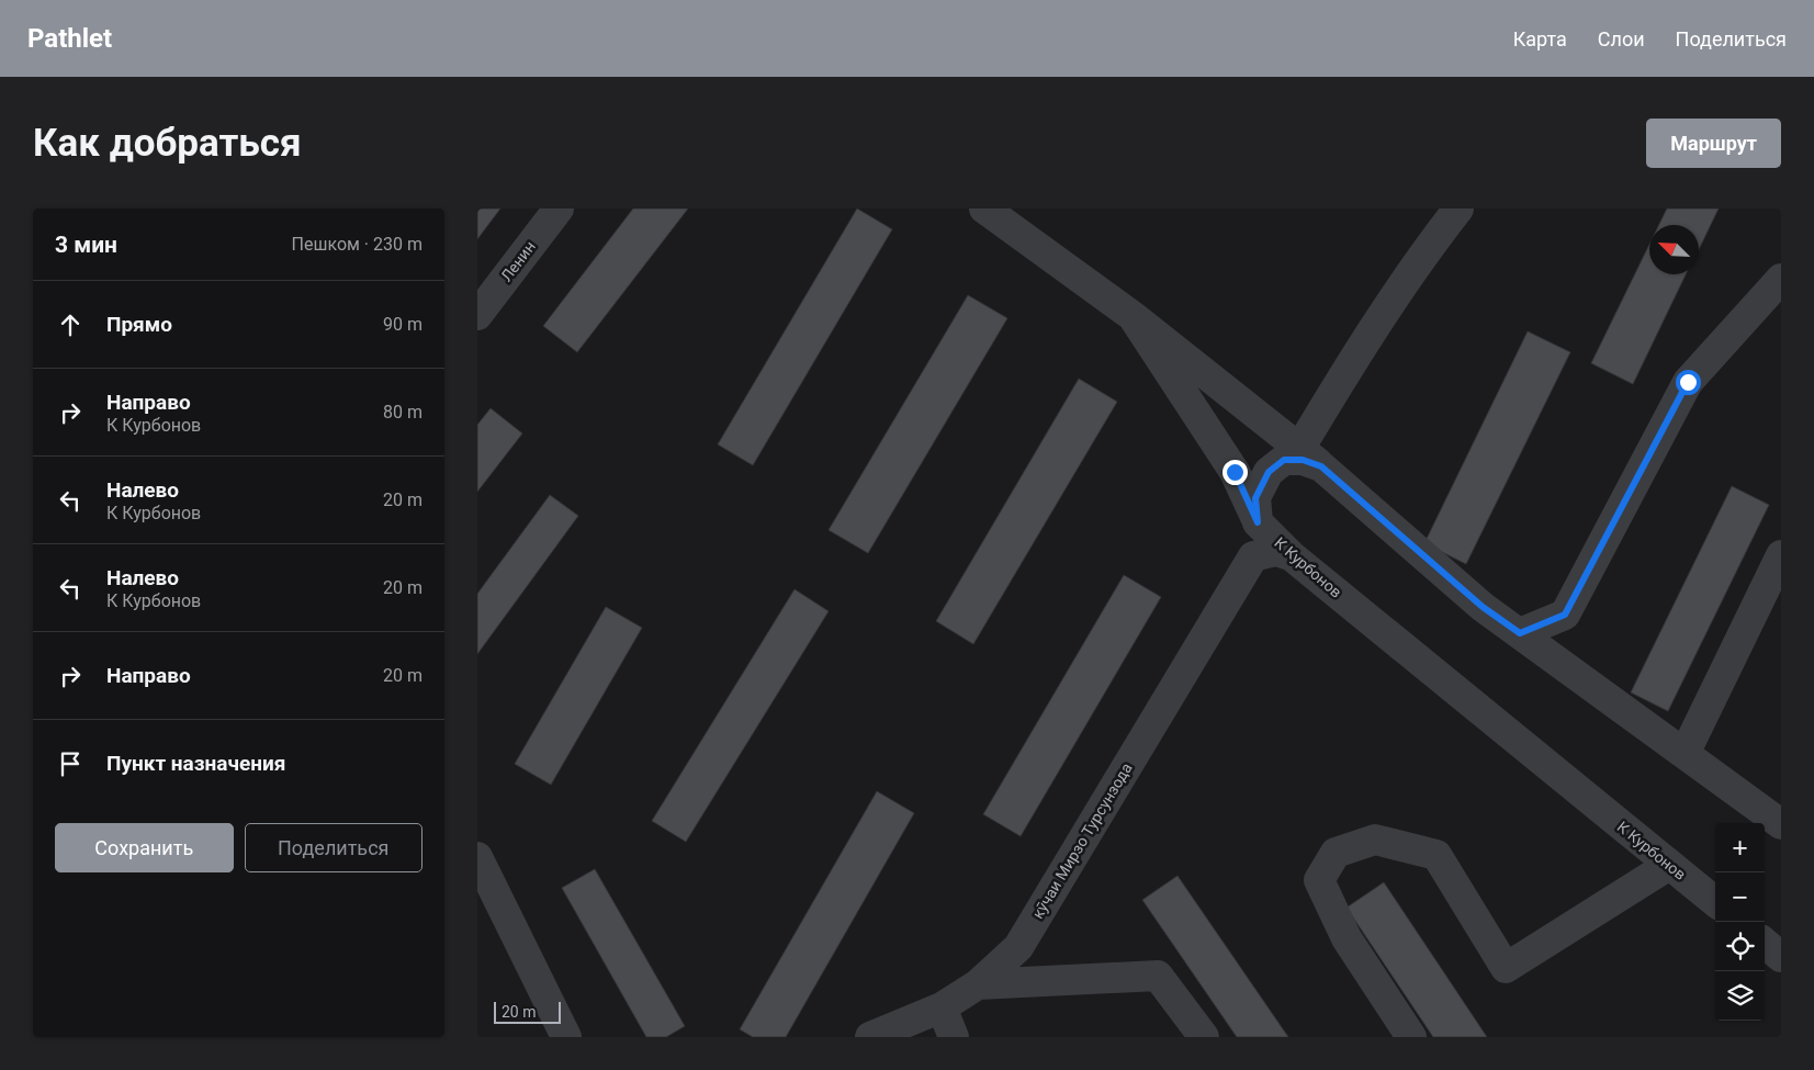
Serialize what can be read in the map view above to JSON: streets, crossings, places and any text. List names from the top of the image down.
{
  "streets": {
    "street": ["Ленин", "К Курбонов", "кӯчаи Мирзо Турсунзода"]
  },
  "scale_bar": "20 m",
  "north": "top left",
  "page": {
    "header": "Pathlet",
    "nav": ["Карта", "Слои", "Поделиться"],
    "buttons": [
      "Маршрут",
      ["Сохранить", "Поделиться"]
    ],
    "title": "Как добраться",
    "heading": ["3 мин", "Пешком · 230 m"],
    "list": [
      ["Прямо", "90 m"],
      ["Направо", "К Курбонов", "80 m"],
      ["Налево", "К Курбонов", "20 m"],
      ["Налево", "К Курбонов", "20 m"],
      ["Направо", "20 m"],
      "Пункт назначения"
    ],
    "map_buttons": ["+", "−"],
    "scale": "20 m"
  }
}
